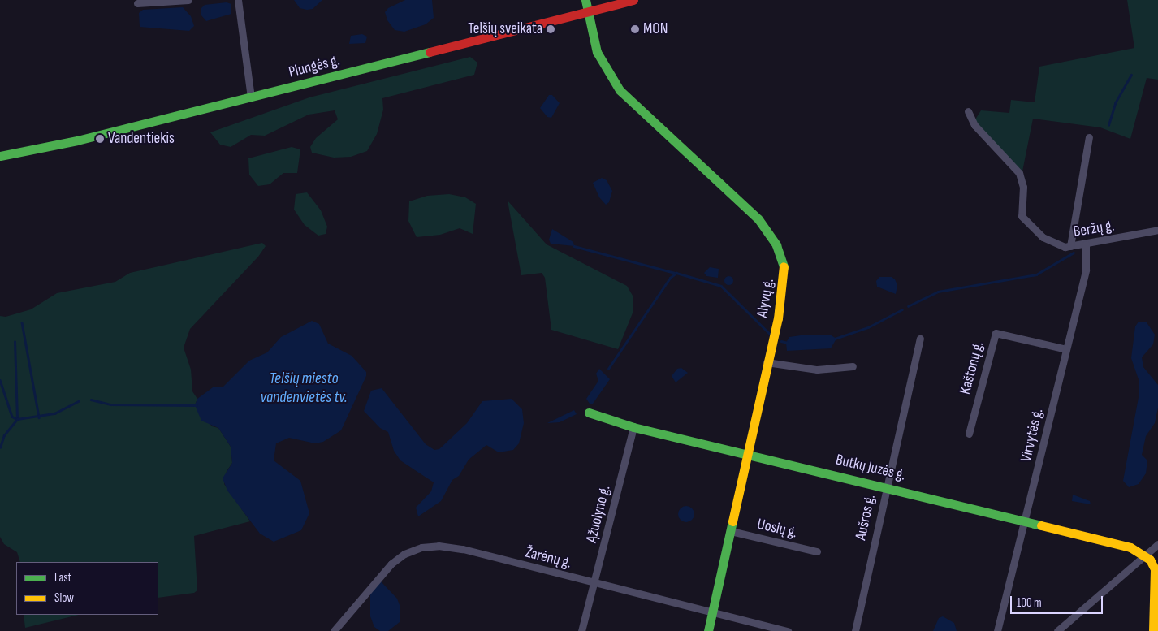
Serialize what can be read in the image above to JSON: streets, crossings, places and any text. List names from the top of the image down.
{
  "streets": {
    "street": [
      "Plungės g.",
      "Beržų g.",
      "Alyvų g.",
      "Kaštonų g.",
      "Virvytės g.",
      "Butkų Juzės g.",
      "Ąžuolyno g.",
      "Aušros g.",
      "Uosių g.",
      "Žarėnų g."
    ]
  },
  "crossings": [
    ["Plungės g.", "Alyvų g."],
    ["Beržų g.", "Virvytės g."],
    ["Alyvų g.", "Butkų Juzės g."],
    ["Alyvų g.", "Uosių g."],
    ["Alyvų g.", "Žarėnų g."],
    ["Kaštonų g.", "Virvytės g."],
    ["Virvytės g.", "Butkų Juzės g."],
    ["Butkų Juzės g.", "Ąžuolyno g."],
    ["Butkų Juzės g.", "Aušros g."],
    ["Ąžuolyno g.", "Žarėnų g."]
  ],
  "water": ["Telšių miesto vandenvietės tv."],
  "places": ["Telšių sveikata", "MON", "Vandentiekis"],
  "legend": ["Fast", "Slow"],
  "scale_bar": "100 m"
}
